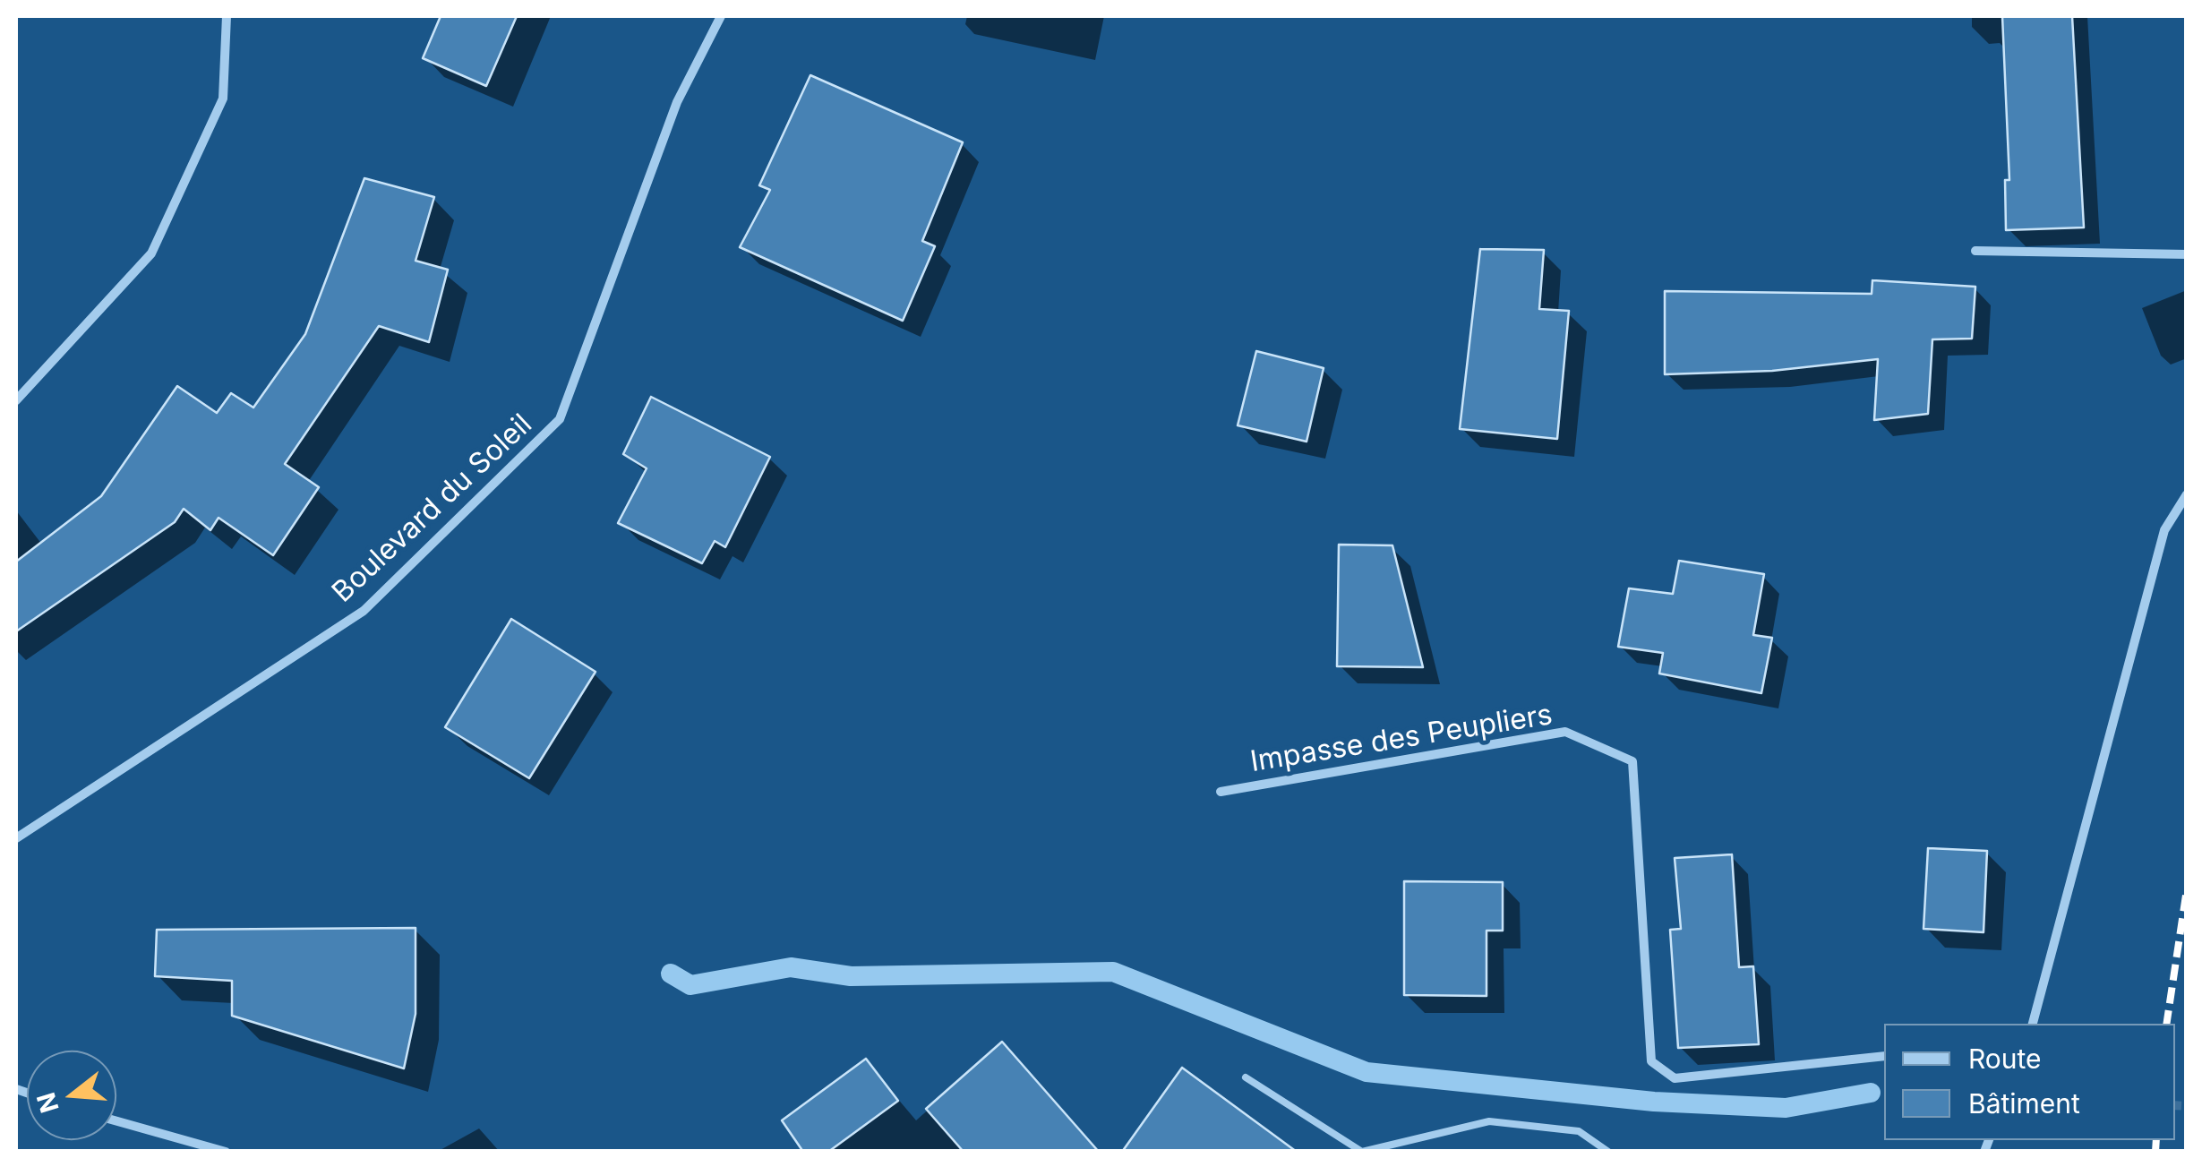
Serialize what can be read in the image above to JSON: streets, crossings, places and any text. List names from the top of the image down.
{
  "streets": {
    "street": ["Boulevard du Soleil", "Impasse des Peupliers"]
  },
  "legend": ["Route", "Bâtiment"],
  "north": "left"
}
